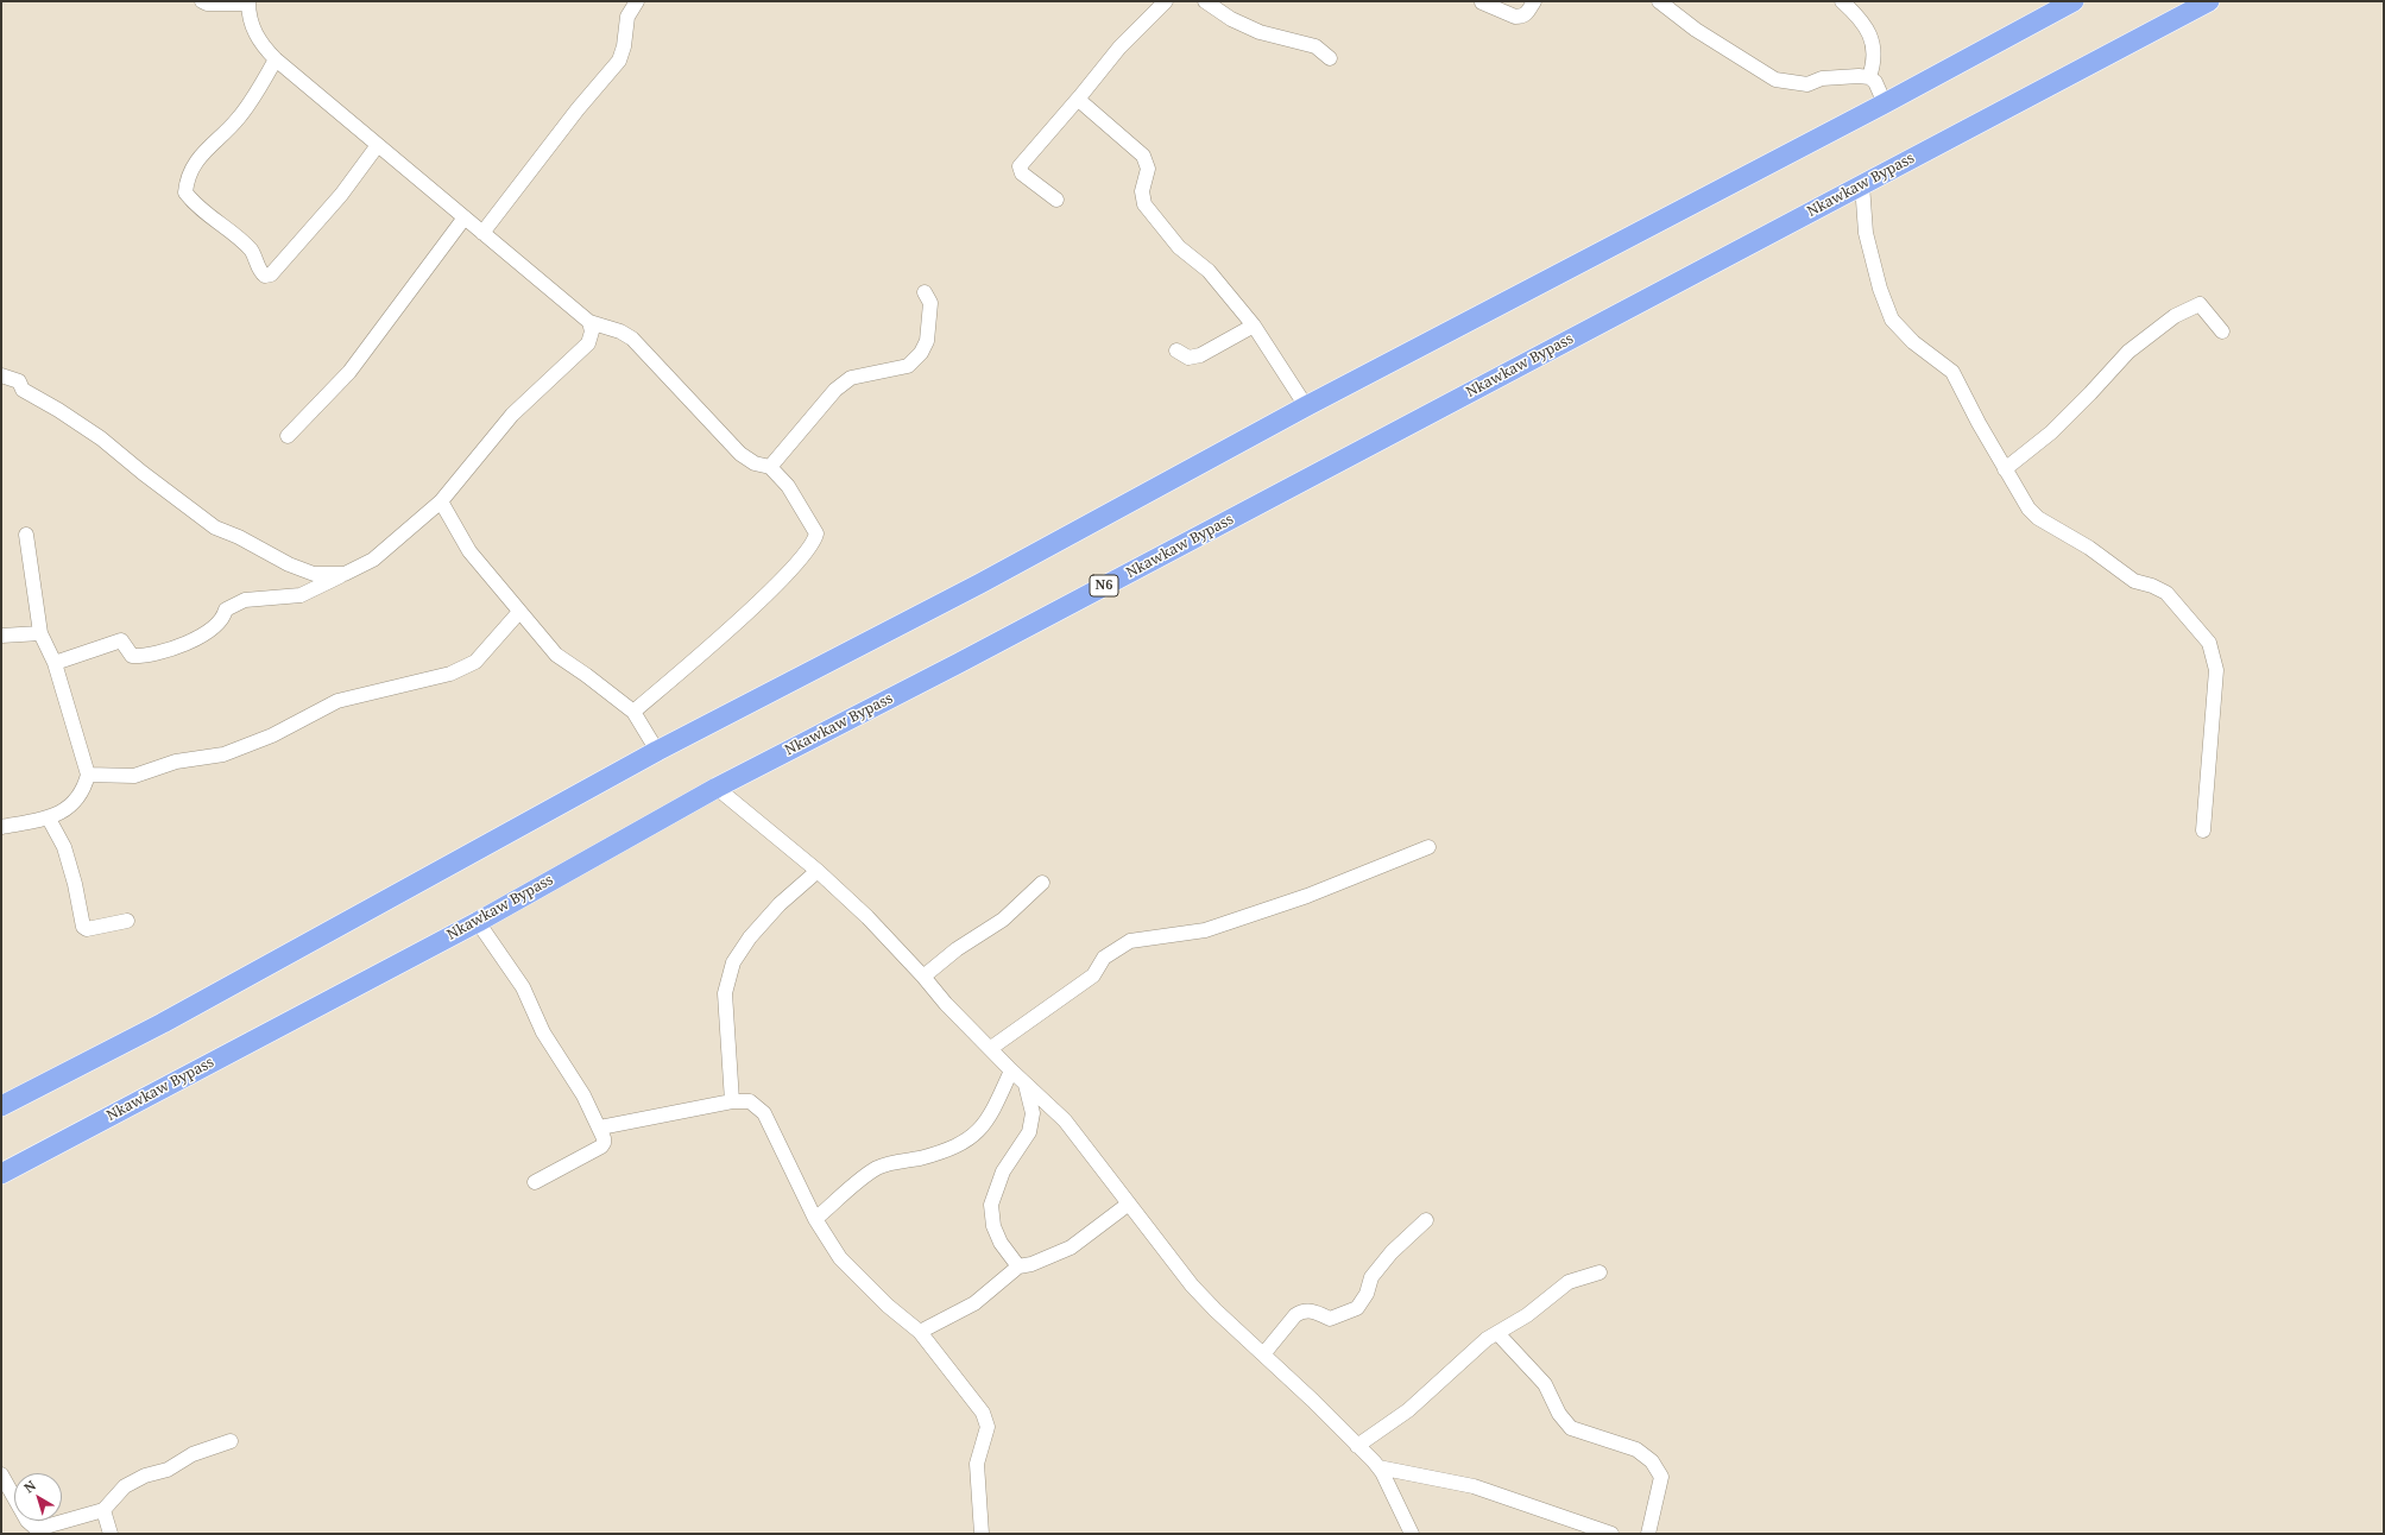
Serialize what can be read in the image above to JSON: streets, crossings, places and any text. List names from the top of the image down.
{
  "streets": {
    "highway": ["Nkawkaw Bypass", "N6"]
  },
  "north": "top left"
}
